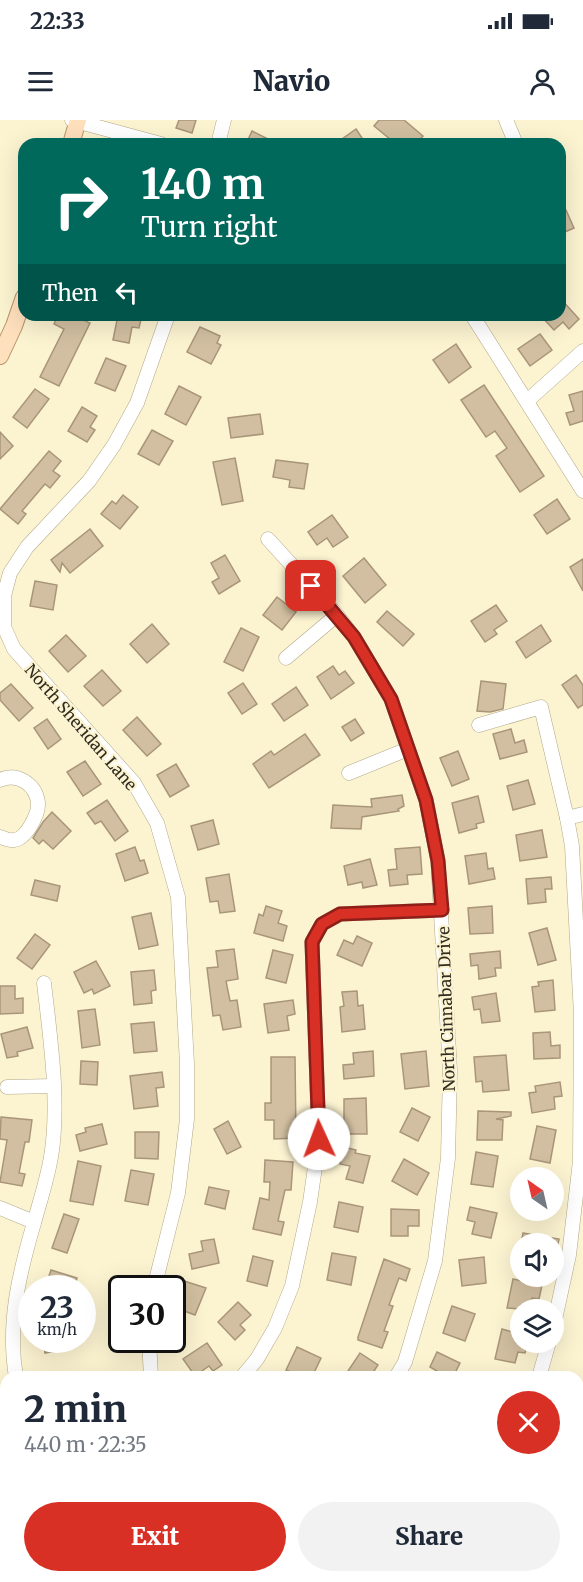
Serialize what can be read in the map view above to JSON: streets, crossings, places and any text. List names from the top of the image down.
{
  "streets": {
    "street": ["North Sheridan Lane", "North Cinnabar Drive"]
  },
  "north": "top left",
  "page": {
    "status": "22:33",
    "header": "Navio",
    "turn": ["140 m", "Turn right"],
    "then": "Then",
    "speed": "23 km/h",
    "limit": "30",
    "heading": ["2 min", "440 m · 22:35"],
    "buttons": ["Exit", "Share"]
  }
}
